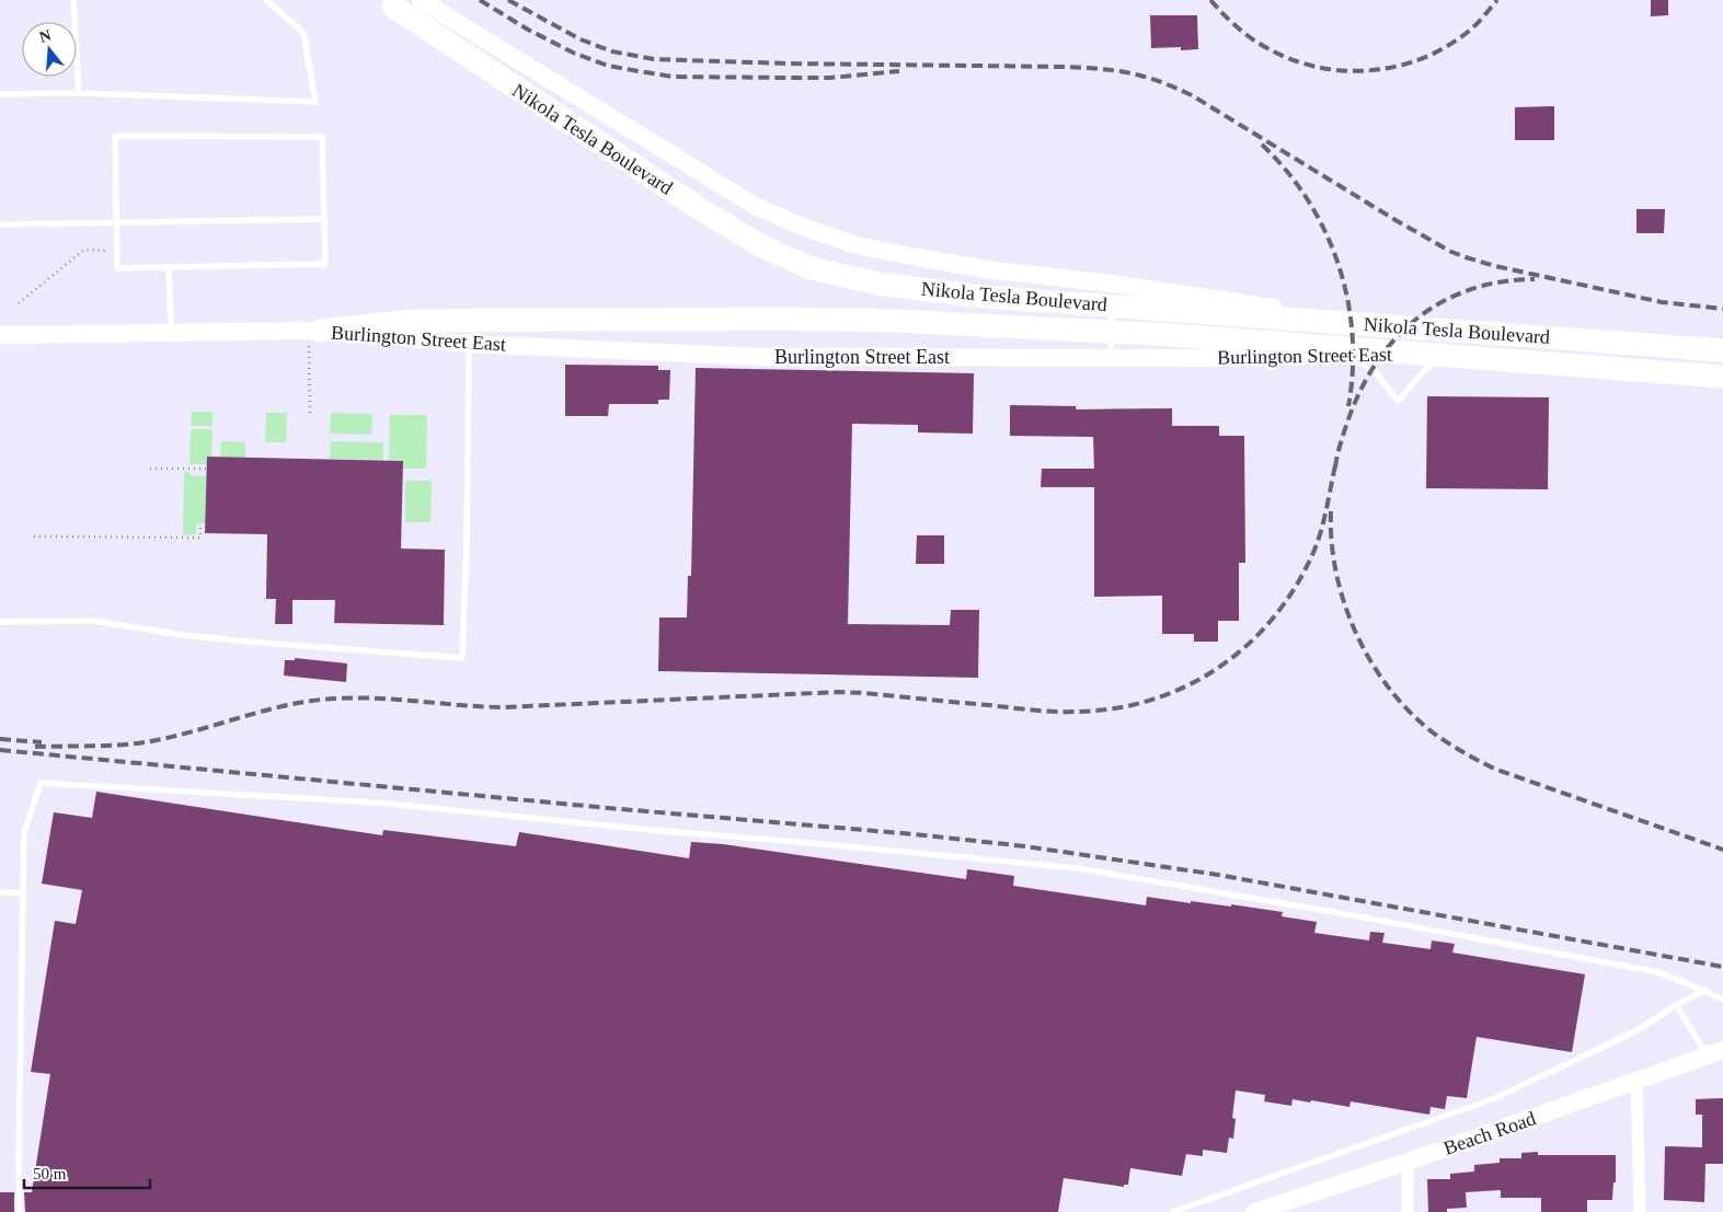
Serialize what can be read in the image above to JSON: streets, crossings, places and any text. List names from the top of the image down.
{
  "streets": {
    "highway": ["Nikola Tesla Boulevard"],
    "main road": ["Burlington Street East", "Beach Road"]
  },
  "crossings": [
    ["Nikola Tesla Boulevard", "Burlington Street East"]
  ],
  "scale_bar": "50 m",
  "north": "top"
}
